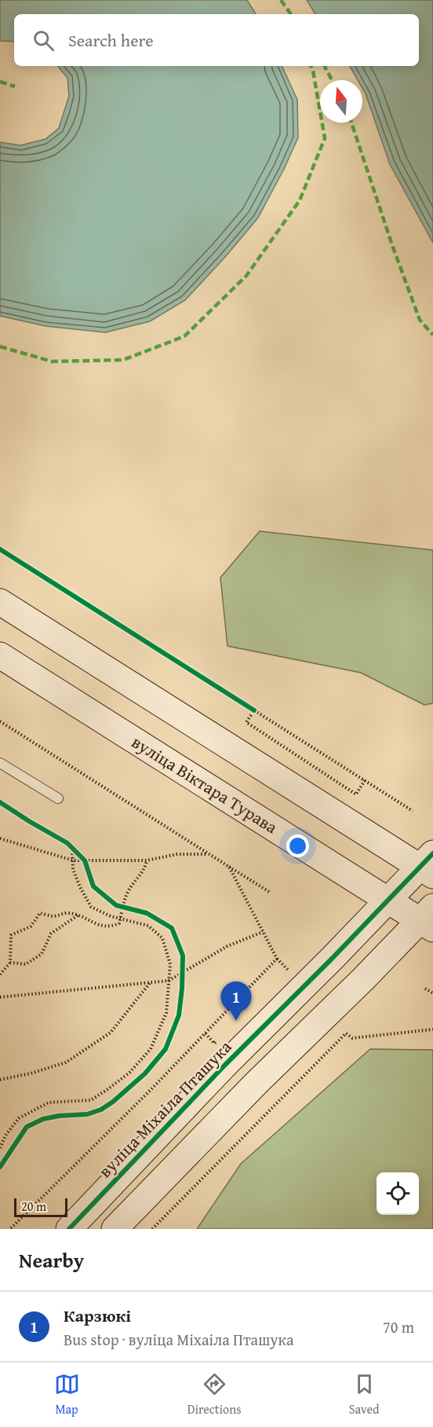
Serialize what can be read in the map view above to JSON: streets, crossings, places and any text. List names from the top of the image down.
{
  "streets": {
    "main road": ["вуліца Віктара Турава", "вуліца Міхаіла Пташука"]
  },
  "crossings": [
    ["вуліца Віктара Турава", "вуліца Міхаіла Пташука"]
  ],
  "scale_bar": "20 m",
  "north": "top",
  "page": {
    "search": "Search here",
    "pins": "1",
    "scale": "20 m",
    "heading": "Nearby",
    "list": [
      {
        "mark": "1",
        "name": "Карзюкі",
        "note": "Bus stop · вуліца Міхаіла Пташука",
        "value": "70 m"
      }
    ],
    "nav": ["Map", "Directions", "Saved"]
  }
}
